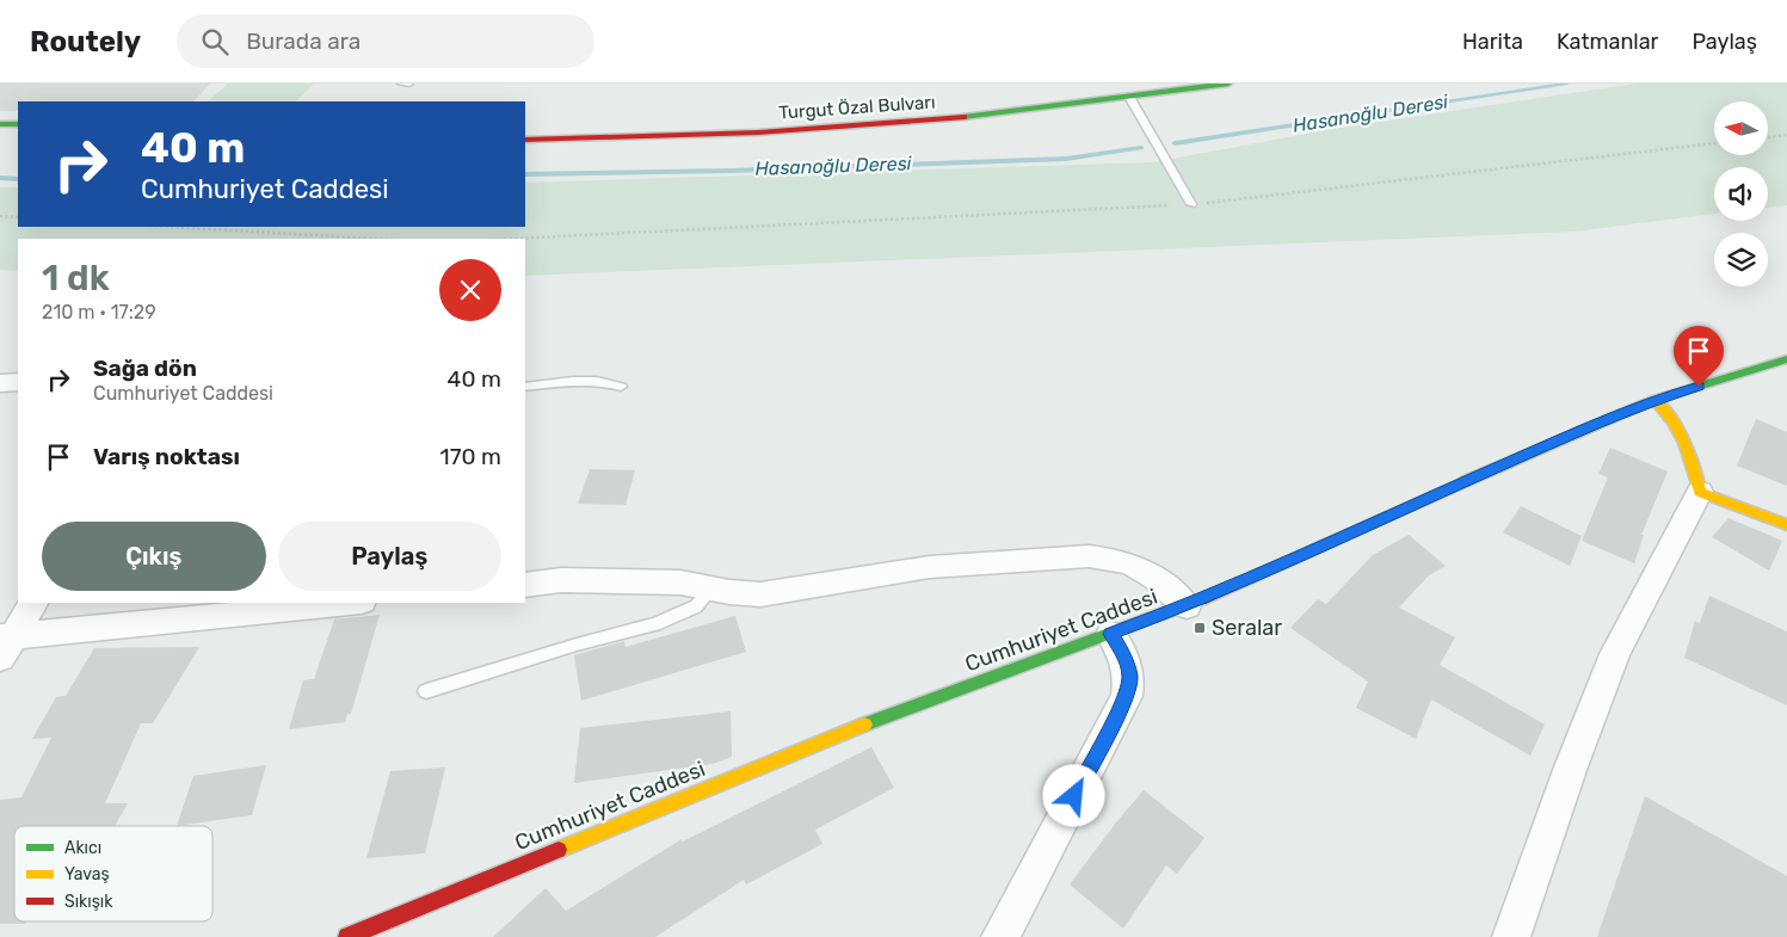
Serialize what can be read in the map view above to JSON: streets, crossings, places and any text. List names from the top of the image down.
{
  "streets": {
    "main road": ["Turgut Özal Bulvarı", "Cumhuriyet Caddesi"]
  },
  "water": ["Hasanoğlu Deresi"],
  "places": {
    "transit": ["Seralar"]
  },
  "legend": ["Akıcı", "Yavaş", "Sıkışık"],
  "north": "left",
  "page": {
    "header": "Routely",
    "search": "Burada ara",
    "nav": ["Harita", "Katmanlar", "Paylaş"],
    "turn": ["40 m", "Cumhuriyet Caddesi"],
    "heading": ["1 dk", "210 m · 17:29"],
    "list": [
      {
        "name": "Sağa dön",
        "note": "Cumhuriyet Caddesi",
        "value": "40 m"
      },
      {
        "name": "Varış noktası",
        "value": "170 m"
      }
    ],
    "buttons": ["Çıkış", "Paylaş"]
  }
}
